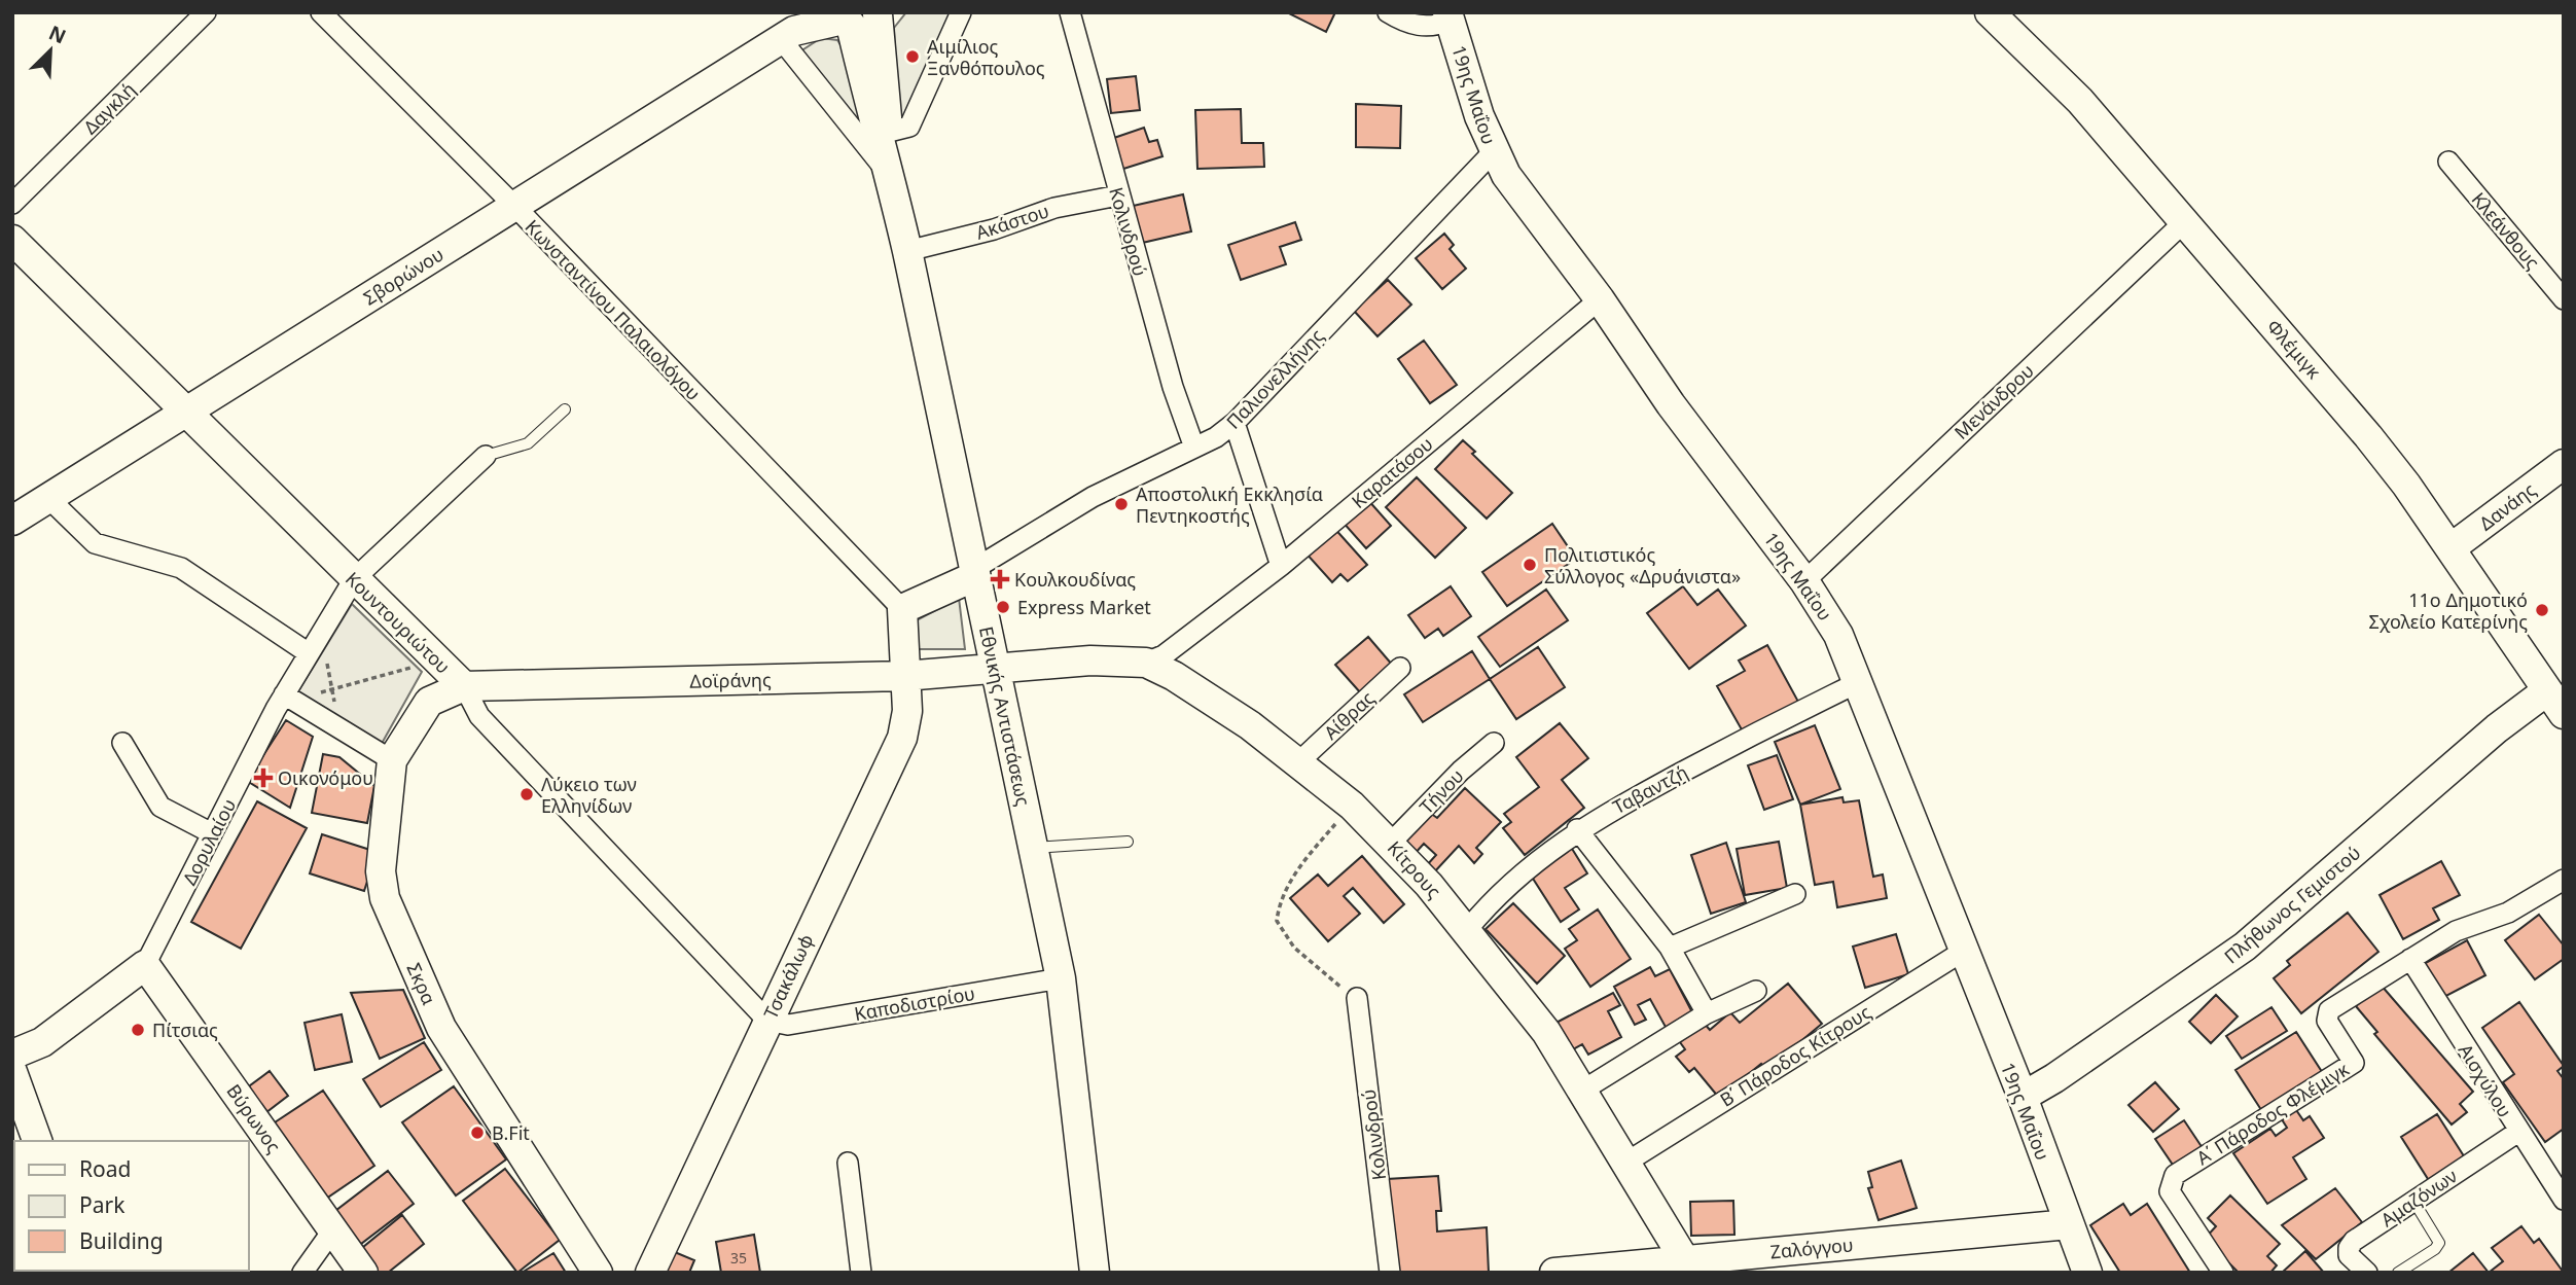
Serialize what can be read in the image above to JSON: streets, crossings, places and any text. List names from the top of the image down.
{
  "streets": {
    "street": [
      "19ης Μαΐου",
      "Δαγκλή",
      "Ακάστου",
      "Κλεάνθους",
      "Κολινδρού",
      "Σβορώνου",
      "Κωνσταντίνου Παλαιολόγου",
      "Φλέμιγκ",
      "Παλιονελλήνης",
      "Μενάνδρου",
      "Καρατάσου",
      "Δανάης",
      "Κουντουριώτου",
      "Δοϊράνης",
      "Αίθρας",
      "Εθνικής Αντιστάσεως",
      "Ταβαντζή",
      "Τήνου",
      "Δορυλαίου",
      "Κίτρους",
      "Πλήθωνος Γεμιστού",
      "Τσακάλωφ",
      "Σκρα",
      "Καποδιστρίου",
      "Β΄ Πάροδος Κίτρους",
      "Αισχύλου",
      "Α΄ Πάροδος Φλέμιγκ",
      "Βύρωνος",
      "Αμαζόνων",
      "Ζαλόγγου"
    ]
  },
  "crossings": [
    ["19ης Μαΐου", "Παλιονελλήνης"],
    ["19ης Μαΐου", "Μενάνδρου"],
    ["19ης Μαΐου", "Καρατάσου"],
    ["19ης Μαΐου", "Ταβαντζή"],
    ["19ης Μαΐου", "Πλήθωνος Γεμιστού"],
    ["19ης Μαΐου", "Β΄ Πάροδος Κίτρους"],
    ["19ης Μαΐου", "Ζαλόγγου"],
    ["Ακάστου", "Κολινδρού"],
    ["Ακάστου", "Εθνικής Αντιστάσεως"],
    ["Κολινδρού", "Παλιονελλήνης"],
    ["Σβορώνου", "Κωνσταντίνου Παλαιολόγου"],
    ["Σβορώνου", "Κουντουριώτου"],
    ["Κωνσταντίνου Παλαιολόγου", "Τσακάλωφ"],
    ["Φλέμιγκ", "Μενάνδρου"],
    ["Φλέμιγκ", "Δανάης"],
    ["Φλέμιγκ", "Πλήθωνος Γεμιστού"],
    ["Παλιονελλήνης", "Εθνικής Αντιστάσεως"],
    ["Καρατάσου", "Κίτρους"],
    ["Κουντουριώτου", "Δοϊράνης"],
    ["Κουντουριώτου", "Δορυλαίου"],
    ["Κουντουριώτου", "Τσακάλωφ"],
    ["Κουντουριώτου", "Σκρα"],
    ["Κουντουριώτου", "Καποδιστρίου"],
    ["Δοϊράνης", "Εθνικής Αντιστάσεως"],
    ["Δοϊράνης", "Κίτρους"],
    ["Δοϊράνης", "Τσακάλωφ"],
    ["Δοϊράνης", "Σκρα"],
    ["Αίθρας", "Κίτρους"],
    ["Εθνικής Αντιστάσεως", "Κίτρους"],
    ["Εθνικής Αντιστάσεως", "Καποδιστρίου"],
    ["Ταβαντζή", "Κίτρους"],
    ["Τήνου", "Κίτρους"],
    ["Δορυλαίου", "Βύρωνος"],
    ["Κίτρους", "Β΄ Πάροδος Κίτρους"],
    ["Κίτρους", "Ζαλόγγου"],
    ["Τσακάλωφ", "Καποδιστρίου"],
    ["Αισχύλου", "Α΄ Πάροδος Φλέμιγκ"],
    ["Αισχύλου", "Αμαζόνων"]
  ],
  "places": {
    "other": [
      "Αιμίλιος Ξανθόπουλος",
      "Αποστολική Εκκλησία Πεντηκοστής",
      "Πολιτιστικός Σύλλογος «Δρυάνιστα»",
      "Express Market",
      "11ο Δημοτικό Σχολείο Κατερίνης",
      "Λύκειο των Ελληνίδων",
      "Πίτσιας",
      "B.Fit"
    ],
    "health": ["Κουλκουδίνας", "Οικονόμου"]
  },
  "house_numbers": ["35"],
  "legend": ["Road", "Park", "Building"],
  "north": "top right"
}
